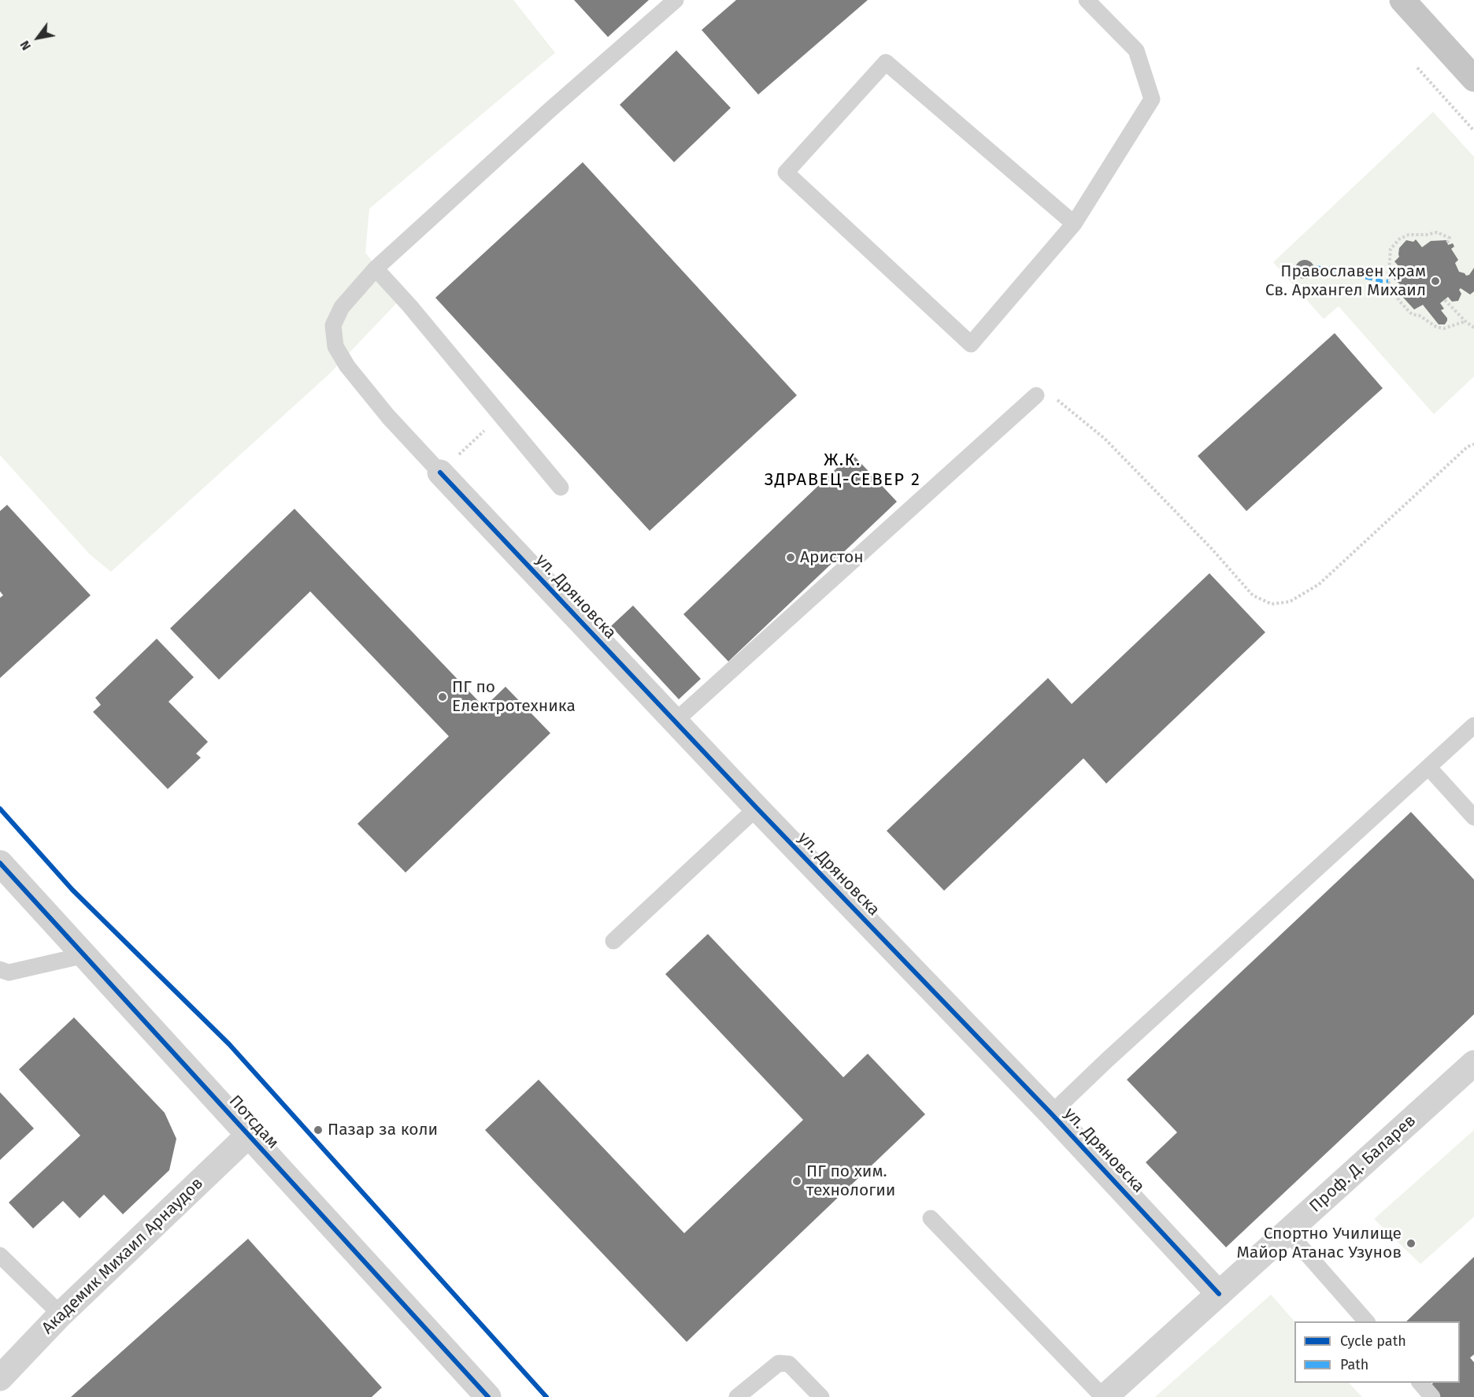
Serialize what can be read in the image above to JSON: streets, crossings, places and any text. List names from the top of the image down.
{
  "streets": {
    "street": [
      "ул. Дряновска",
      "Потсдам",
      "Проф. Д. Баларев",
      "Академик Михаил Арнаудов"
    ]
  },
  "crossings": [
    ["ул. Дряновска", "Проф. Д. Баларев"],
    ["Потсдам", "Академик Михаил Арнаудов"]
  ],
  "districts": ["Ж.К. ЗДРАВЕЦ-СЕВЕР 2"],
  "places": [
    "Православен храм Св. Архангел Михаил",
    "Аристон",
    "ПГ по Електротехника",
    "Пазар за коли",
    "ПГ по хим. технологии",
    "Спортно Училище Майор Атанас Узунов"
  ],
  "legend": ["Cycle path", "Path"],
  "north": "bottom left"
}
